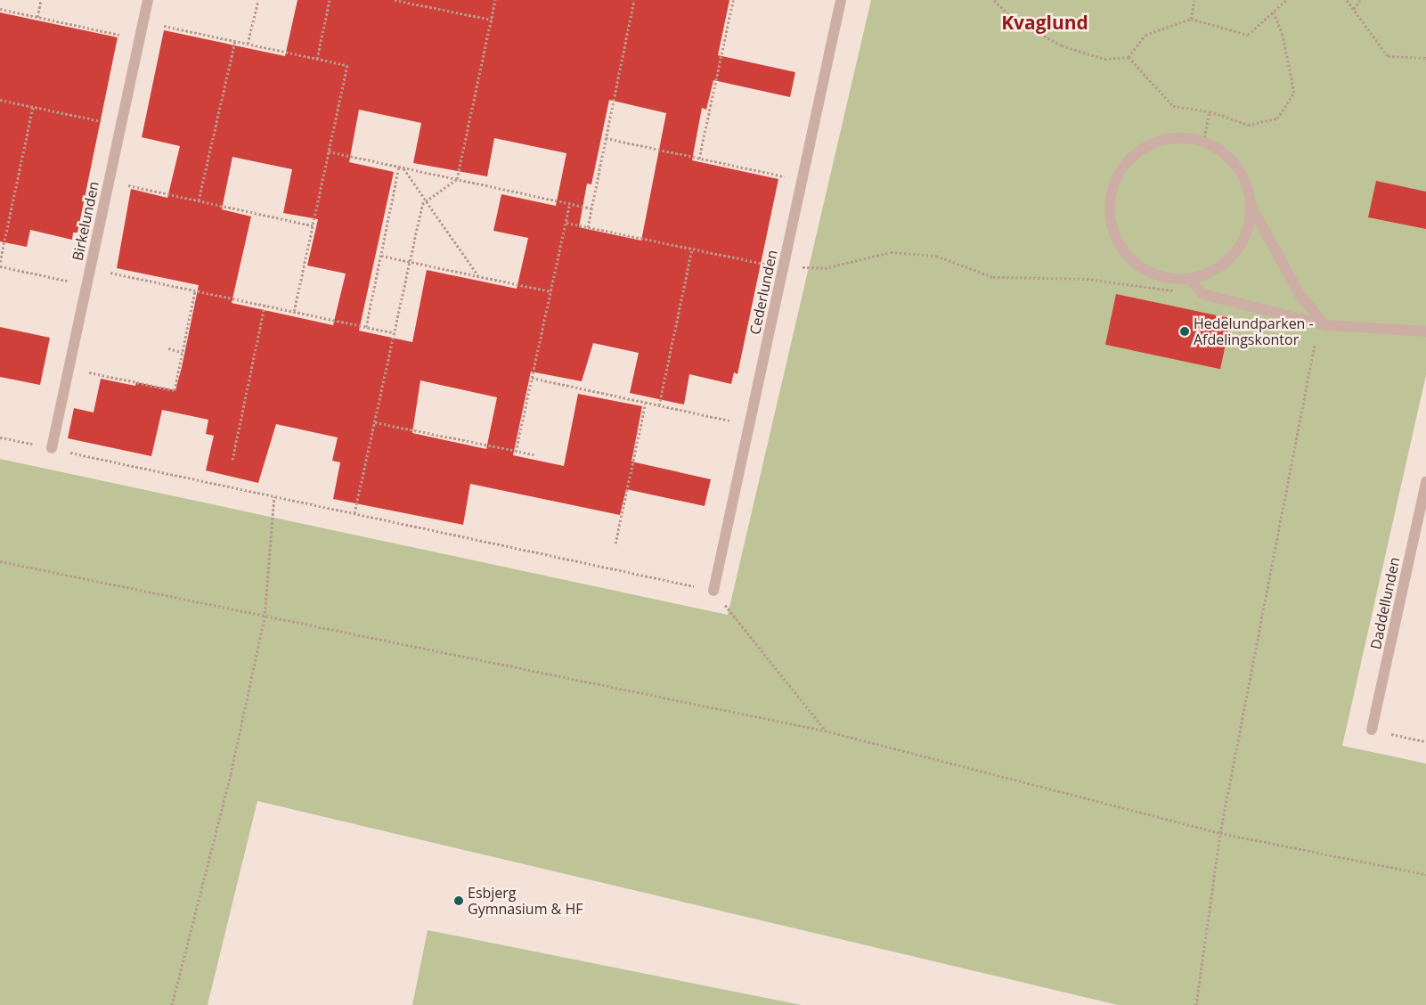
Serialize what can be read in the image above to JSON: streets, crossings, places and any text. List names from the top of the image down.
{
  "streets": {
    "street": ["Birkelunden", "Cederlunden", "Daddellunden"]
  },
  "districts": ["Kvaglund"],
  "places": ["Hedelundparken - Afdelingskontor", "Esbjerg Gymnasium & HF"]
}
